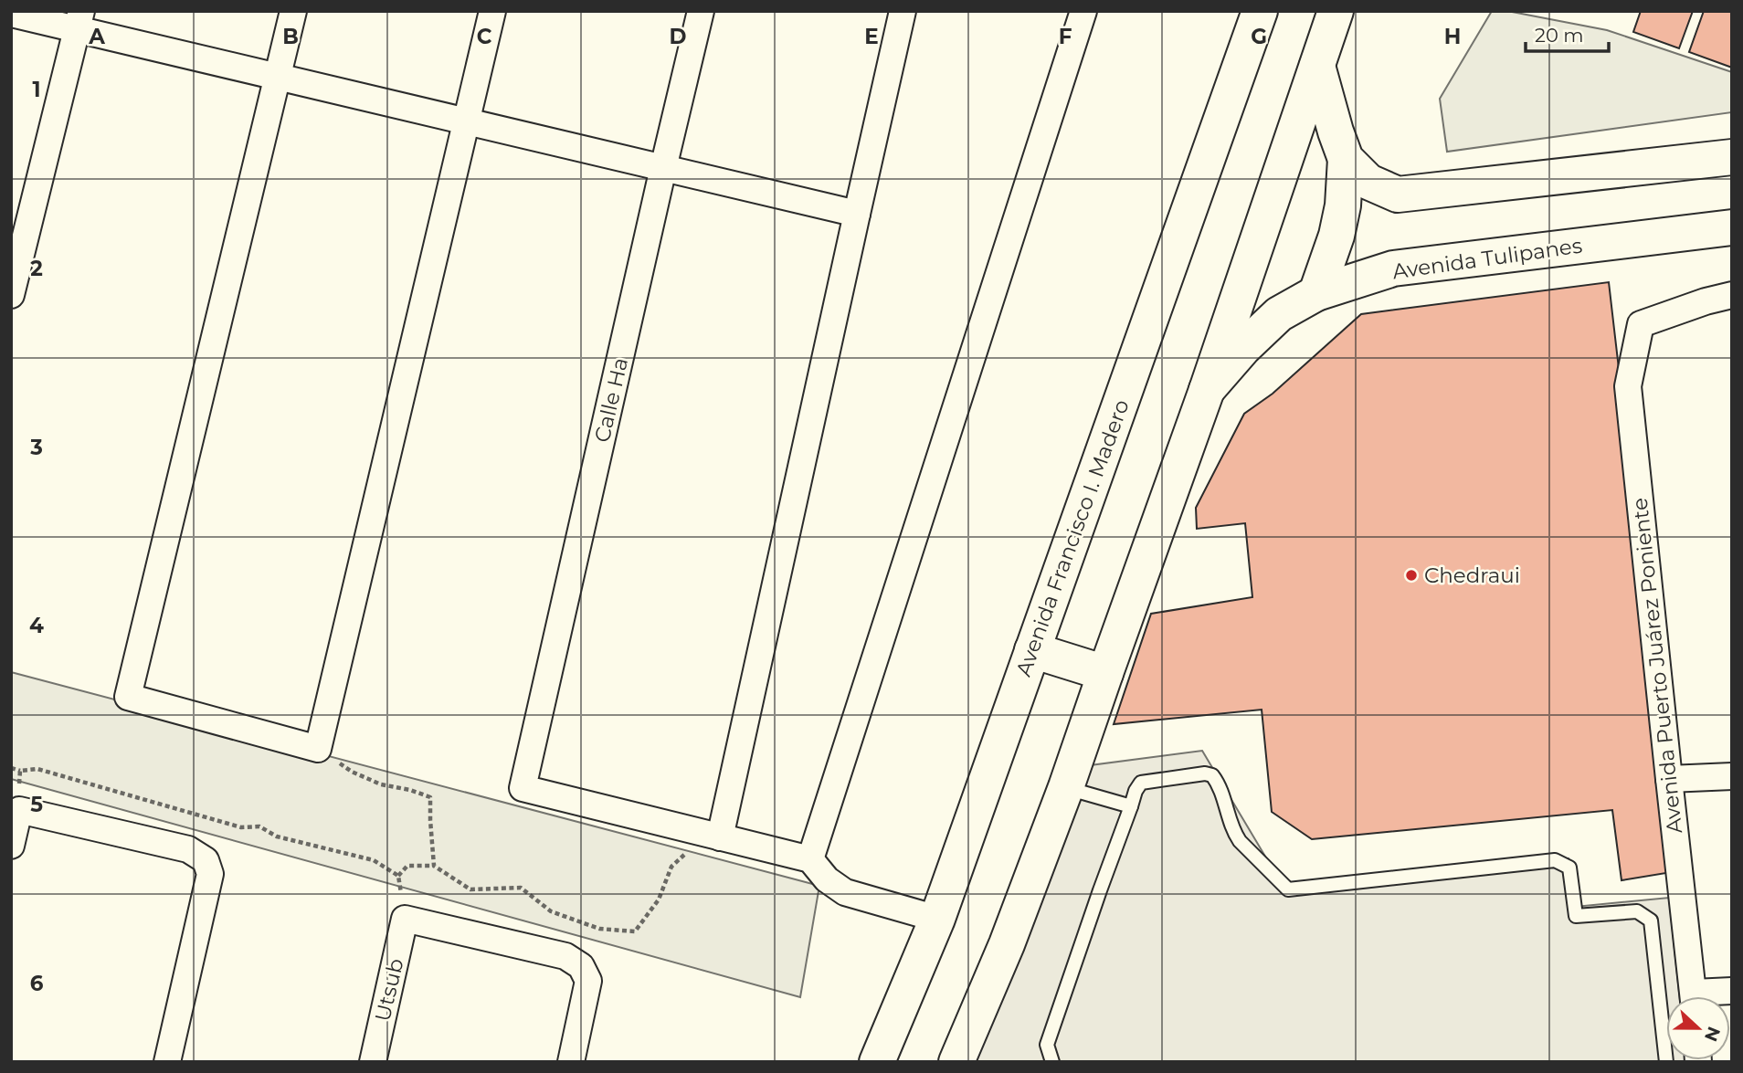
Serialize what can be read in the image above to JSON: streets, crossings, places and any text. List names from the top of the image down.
{
  "streets": {
    "main road": ["Avenida Tulipanes", "Avenida Francisco I. Madero"],
    "street": ["Calle Ha", "Avenida Puerto Juárez Poniente", "Utsub"]
  },
  "places": ["Chedraui"],
  "scale_bar": "20 m",
  "north": "right",
  "grid": {
    "columns": [
      "A",
      "B",
      "C",
      "D",
      "E",
      "F",
      "G",
      "H"
    ],
    "rows": [
      "1",
      "2",
      "3",
      "4",
      "5",
      "6"
    ]
  }
}
